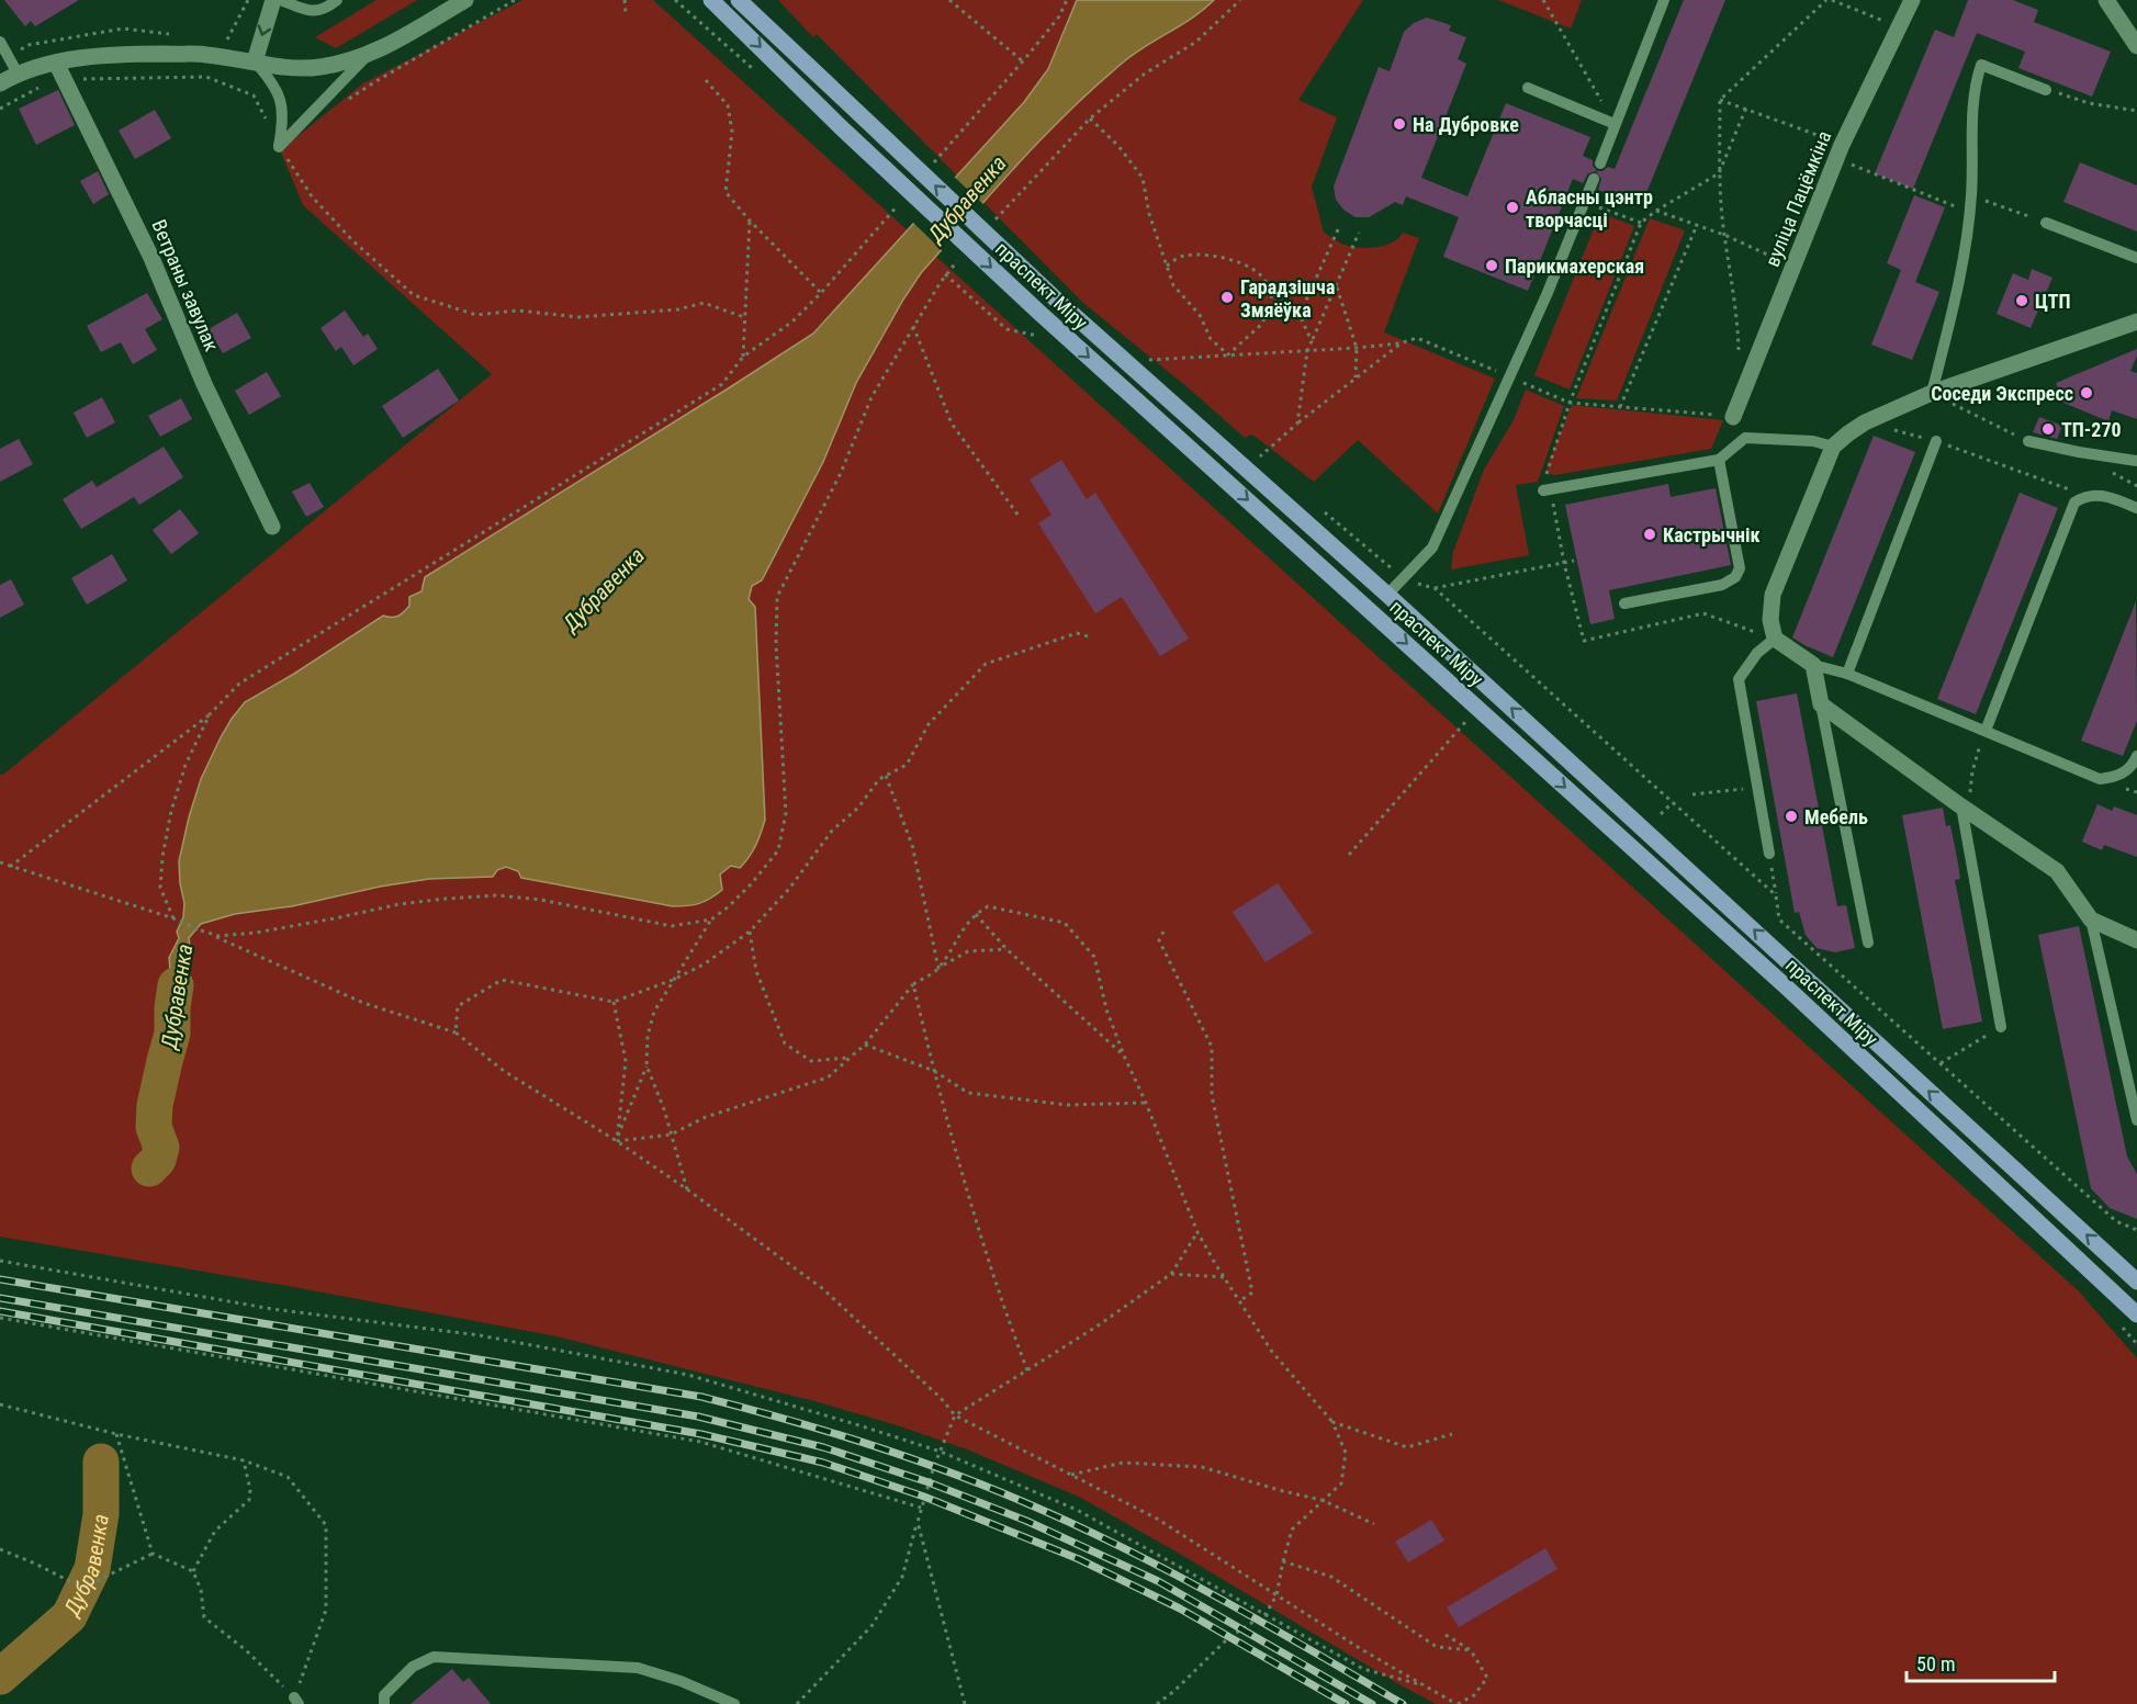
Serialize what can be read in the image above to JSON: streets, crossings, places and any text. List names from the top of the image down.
{
  "streets": {
    "main road": ["праспект Міру"],
    "street": ["вуліца Пацёмкіна", "Ветраны завулак"]
  },
  "water": ["Дубравенка"],
  "places": [
    "На Дубровке",
    "Абласны цэнтр творчасці",
    "Парикмахерская",
    "Гарадзішча Змяёўка",
    "ЦТП",
    "Соседи Экспресс",
    "ТП-270",
    "Кастрычнік",
    "Мебель"
  ],
  "scale_bar": "50 m"
}
